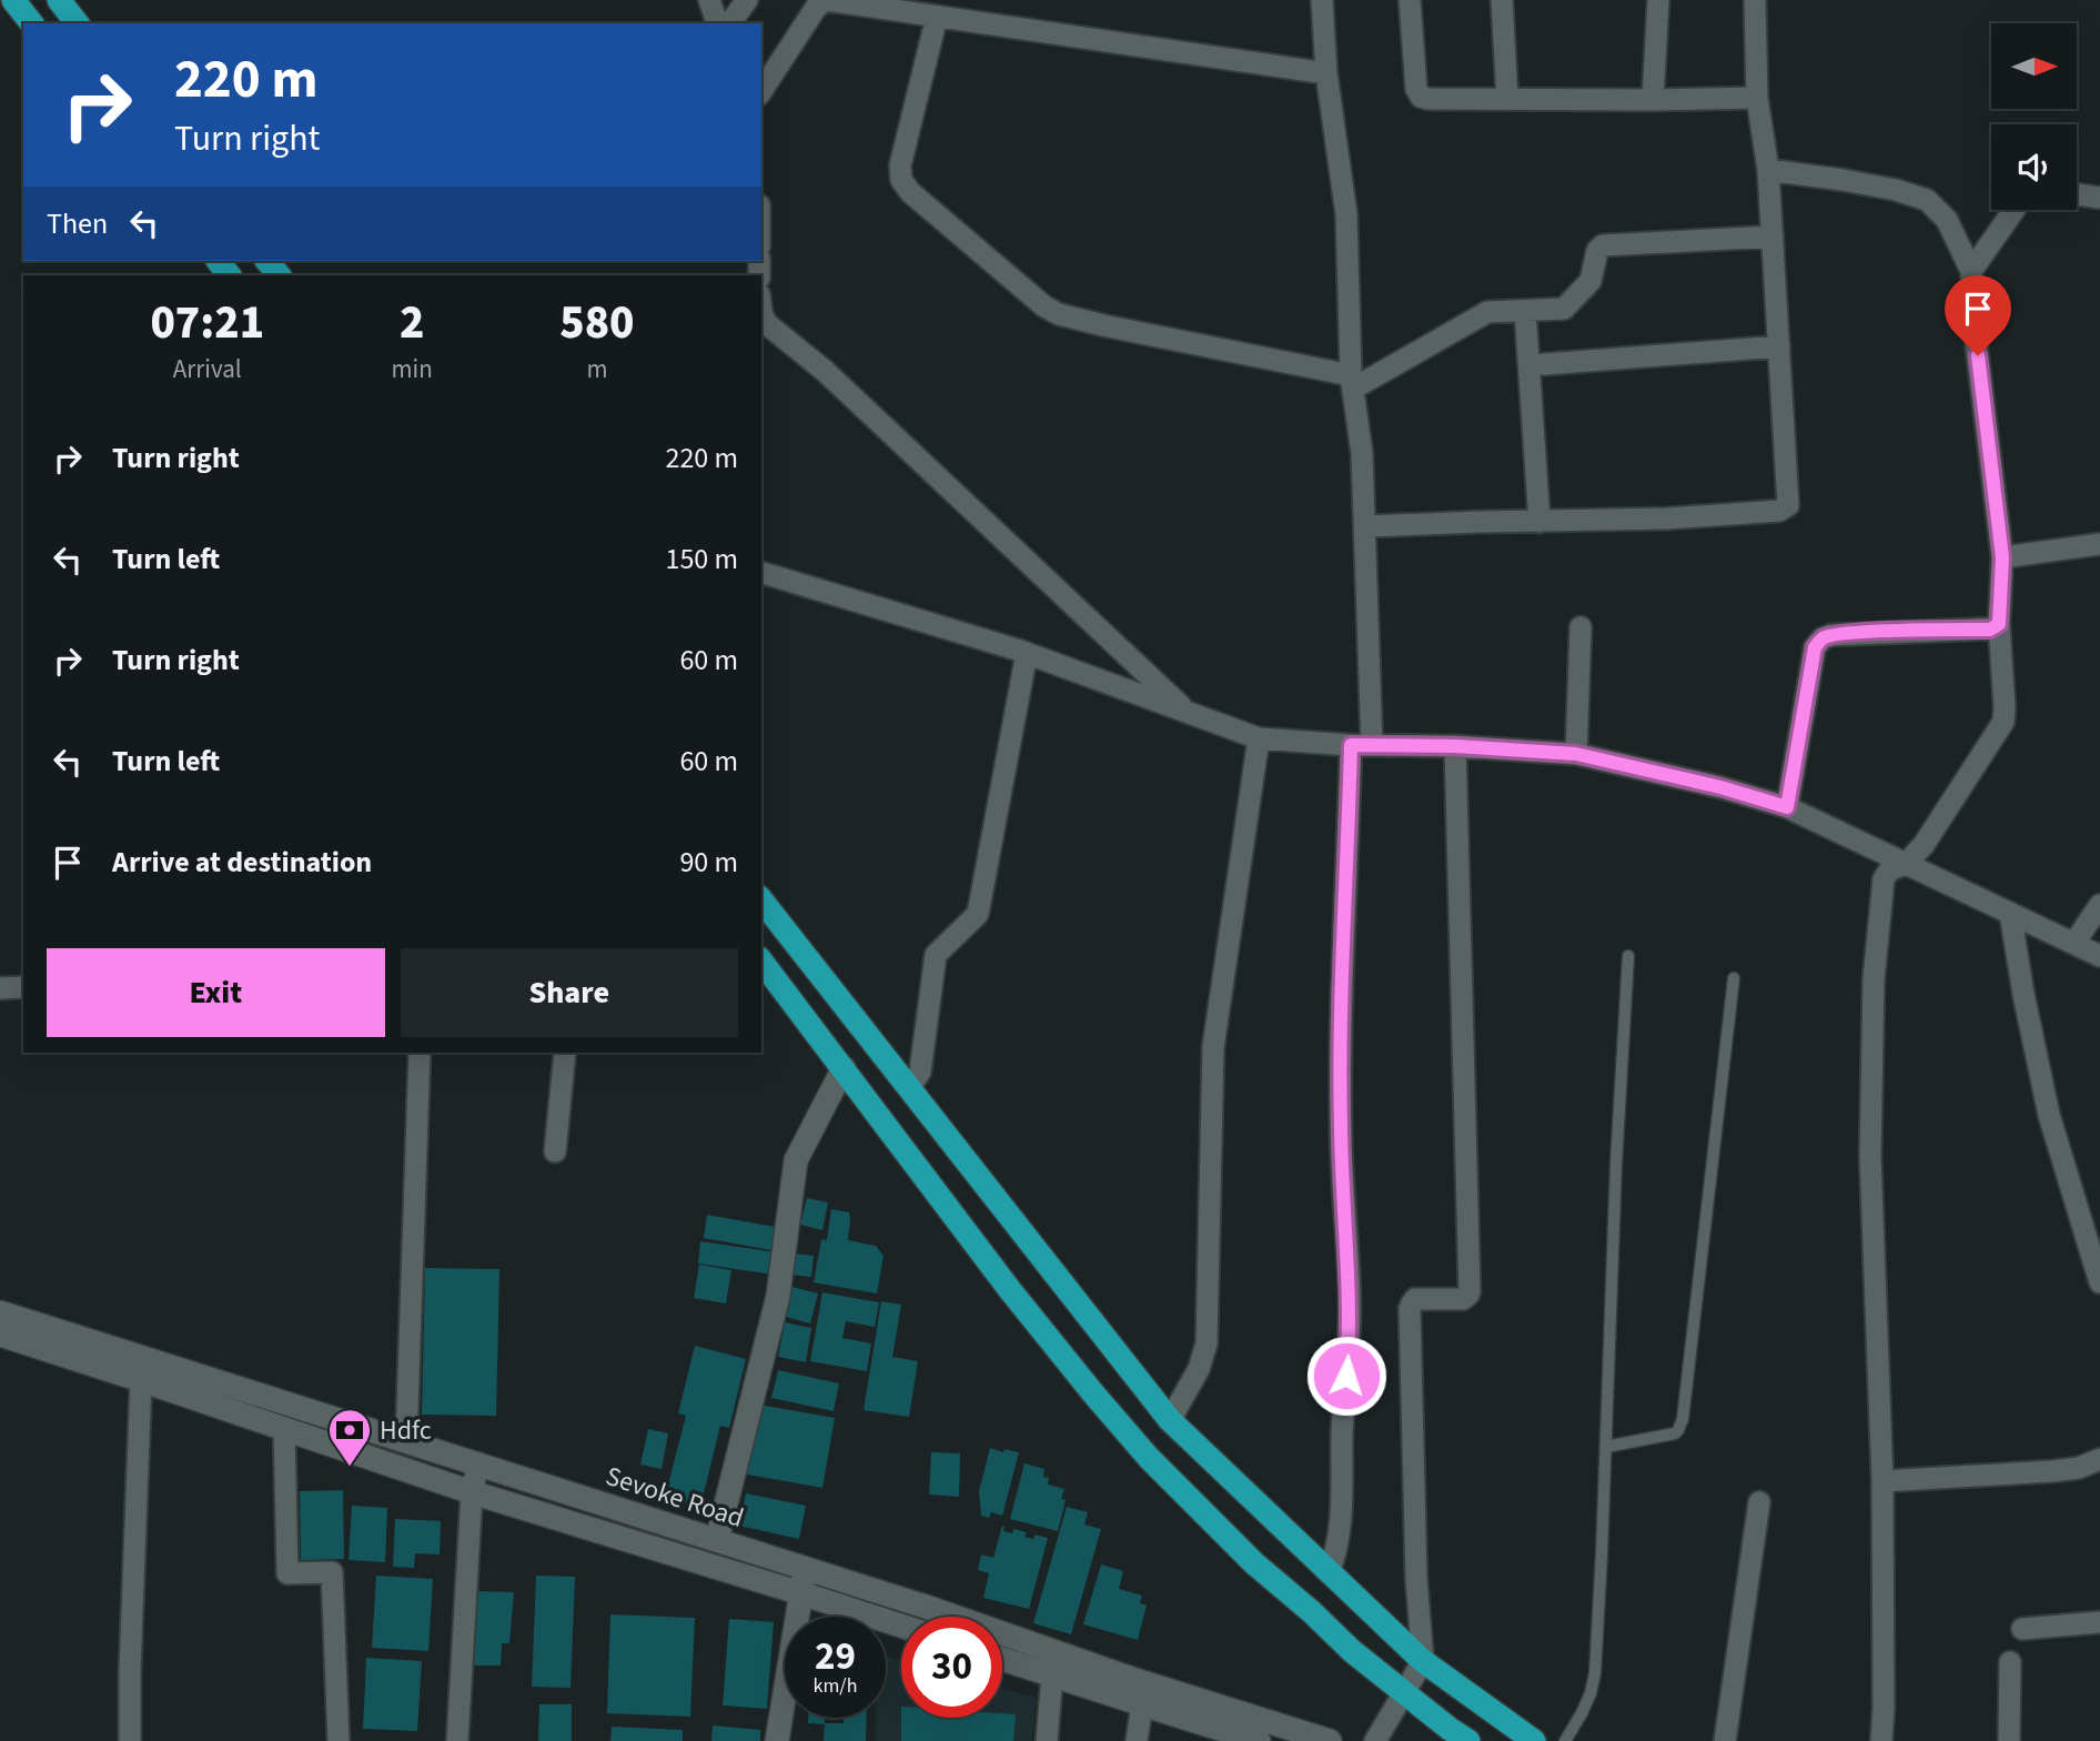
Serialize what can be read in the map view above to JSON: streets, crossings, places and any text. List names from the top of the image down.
{
  "streets": {
    "main road": ["Sevoke Road"]
  },
  "places": {
    "bank": ["Hdfc"]
  },
  "north": "right",
  "page": {
    "turn": ["220 m", "Turn right"],
    "then": "Then",
    "eta": [
      "07:21",
      "Arrival",
      "2",
      "min",
      "580",
      "m"
    ],
    "list": [
      {
        "name": "Turn right",
        "value": "220 m"
      },
      {
        "name": "Turn left",
        "value": "150 m"
      },
      {
        "name": "Turn right",
        "value": "60 m"
      },
      {
        "name": "Turn left",
        "value": "60 m"
      },
      {
        "name": "Arrive at destination",
        "value": "90 m"
      }
    ],
    "buttons": ["Exit", "Share"],
    "speed": "29 km/h",
    "limit": "30"
  }
}
